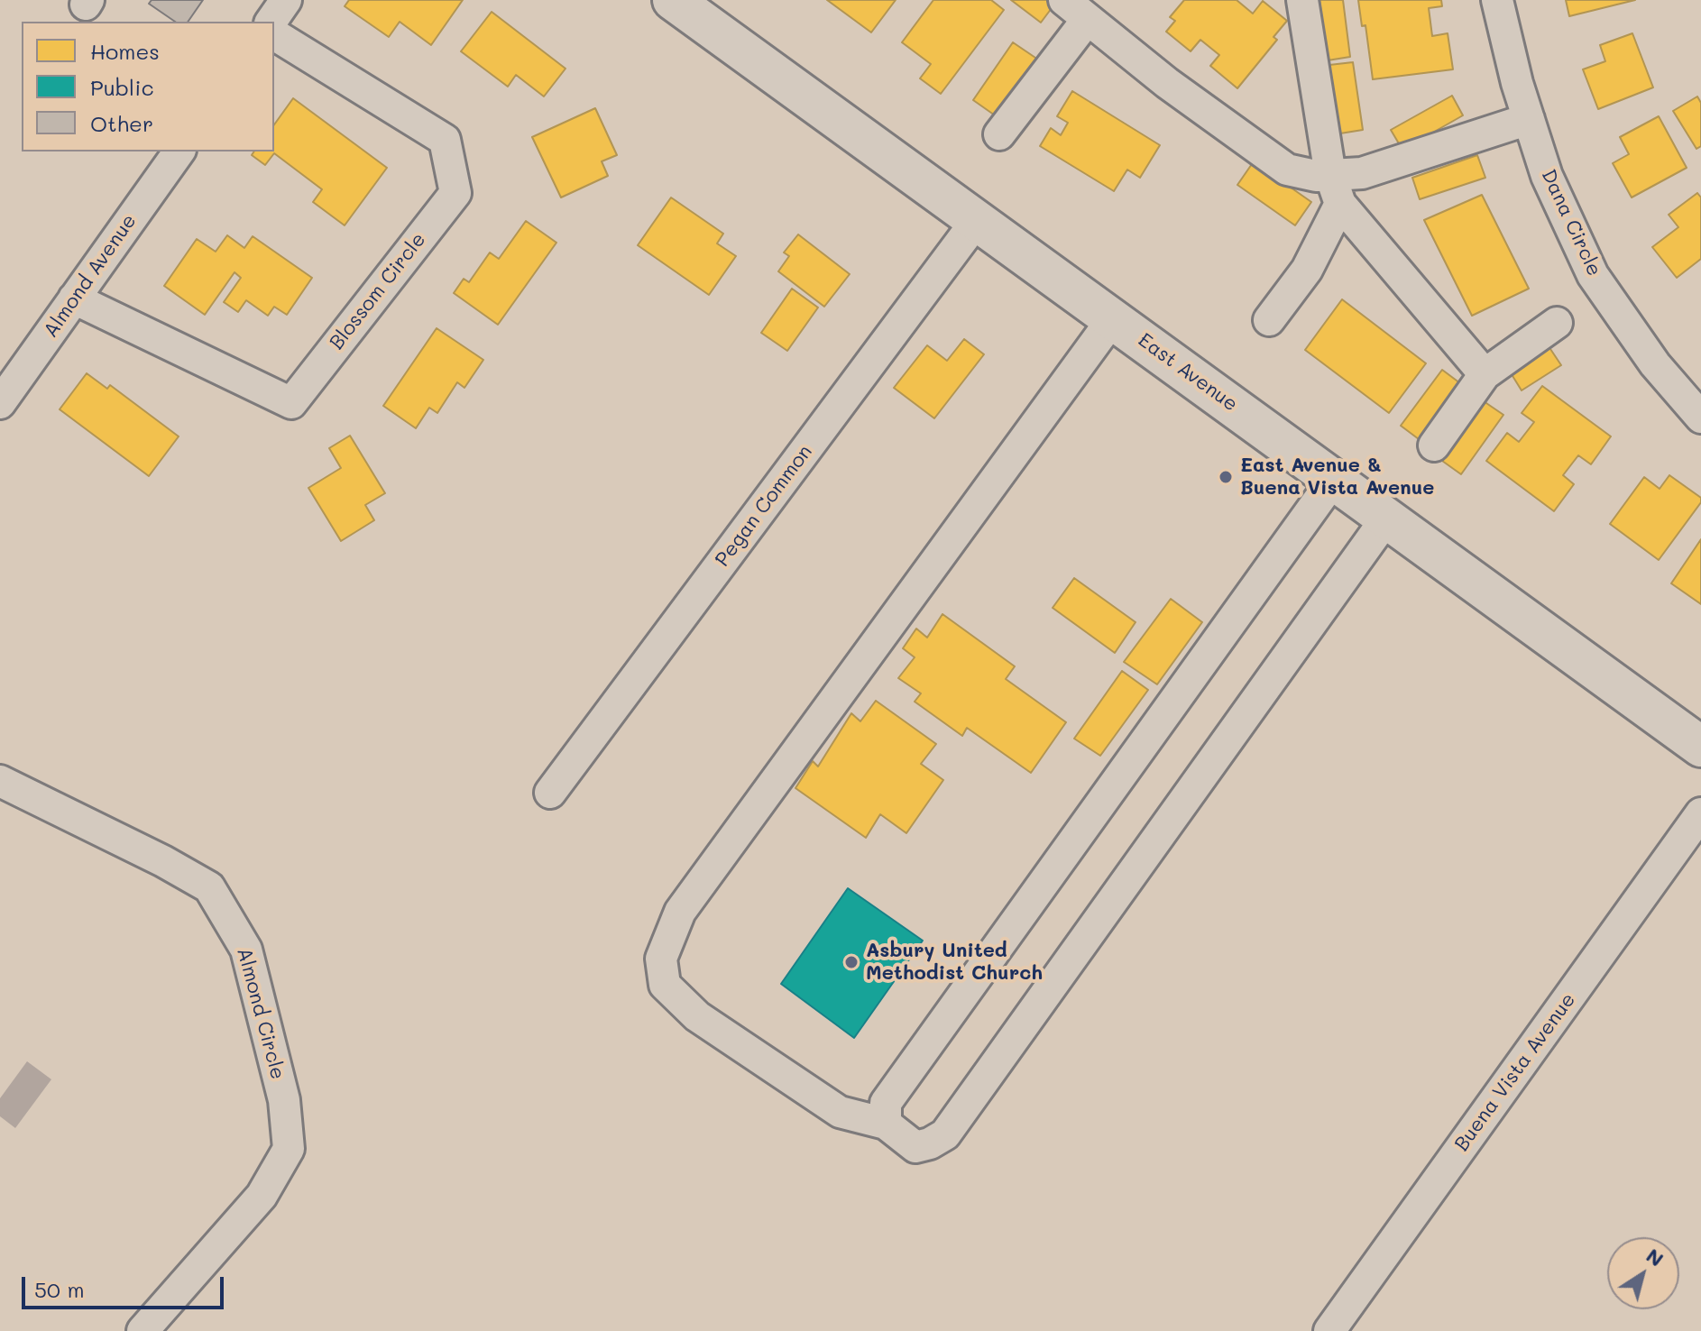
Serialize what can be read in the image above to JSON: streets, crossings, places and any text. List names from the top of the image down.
{
  "streets": {
    "main road": ["East Avenue"],
    "street": [
      "Dana Circle",
      "Almond Avenue",
      "Blossom Circle",
      "Pegan Common",
      "Almond Circle",
      "Buena Vista Avenue"
    ]
  },
  "crossings": [
    ["Almond Avenue", "Blossom Circle"],
    ["East Avenue", "Pegan Common"]
  ],
  "places": ["East Avenue & Buena Vista Avenue", "Asbury United Methodist Church"],
  "legend": ["Homes", "Public", "Other"],
  "scale_bar": "50 m",
  "north": "top right"
}
